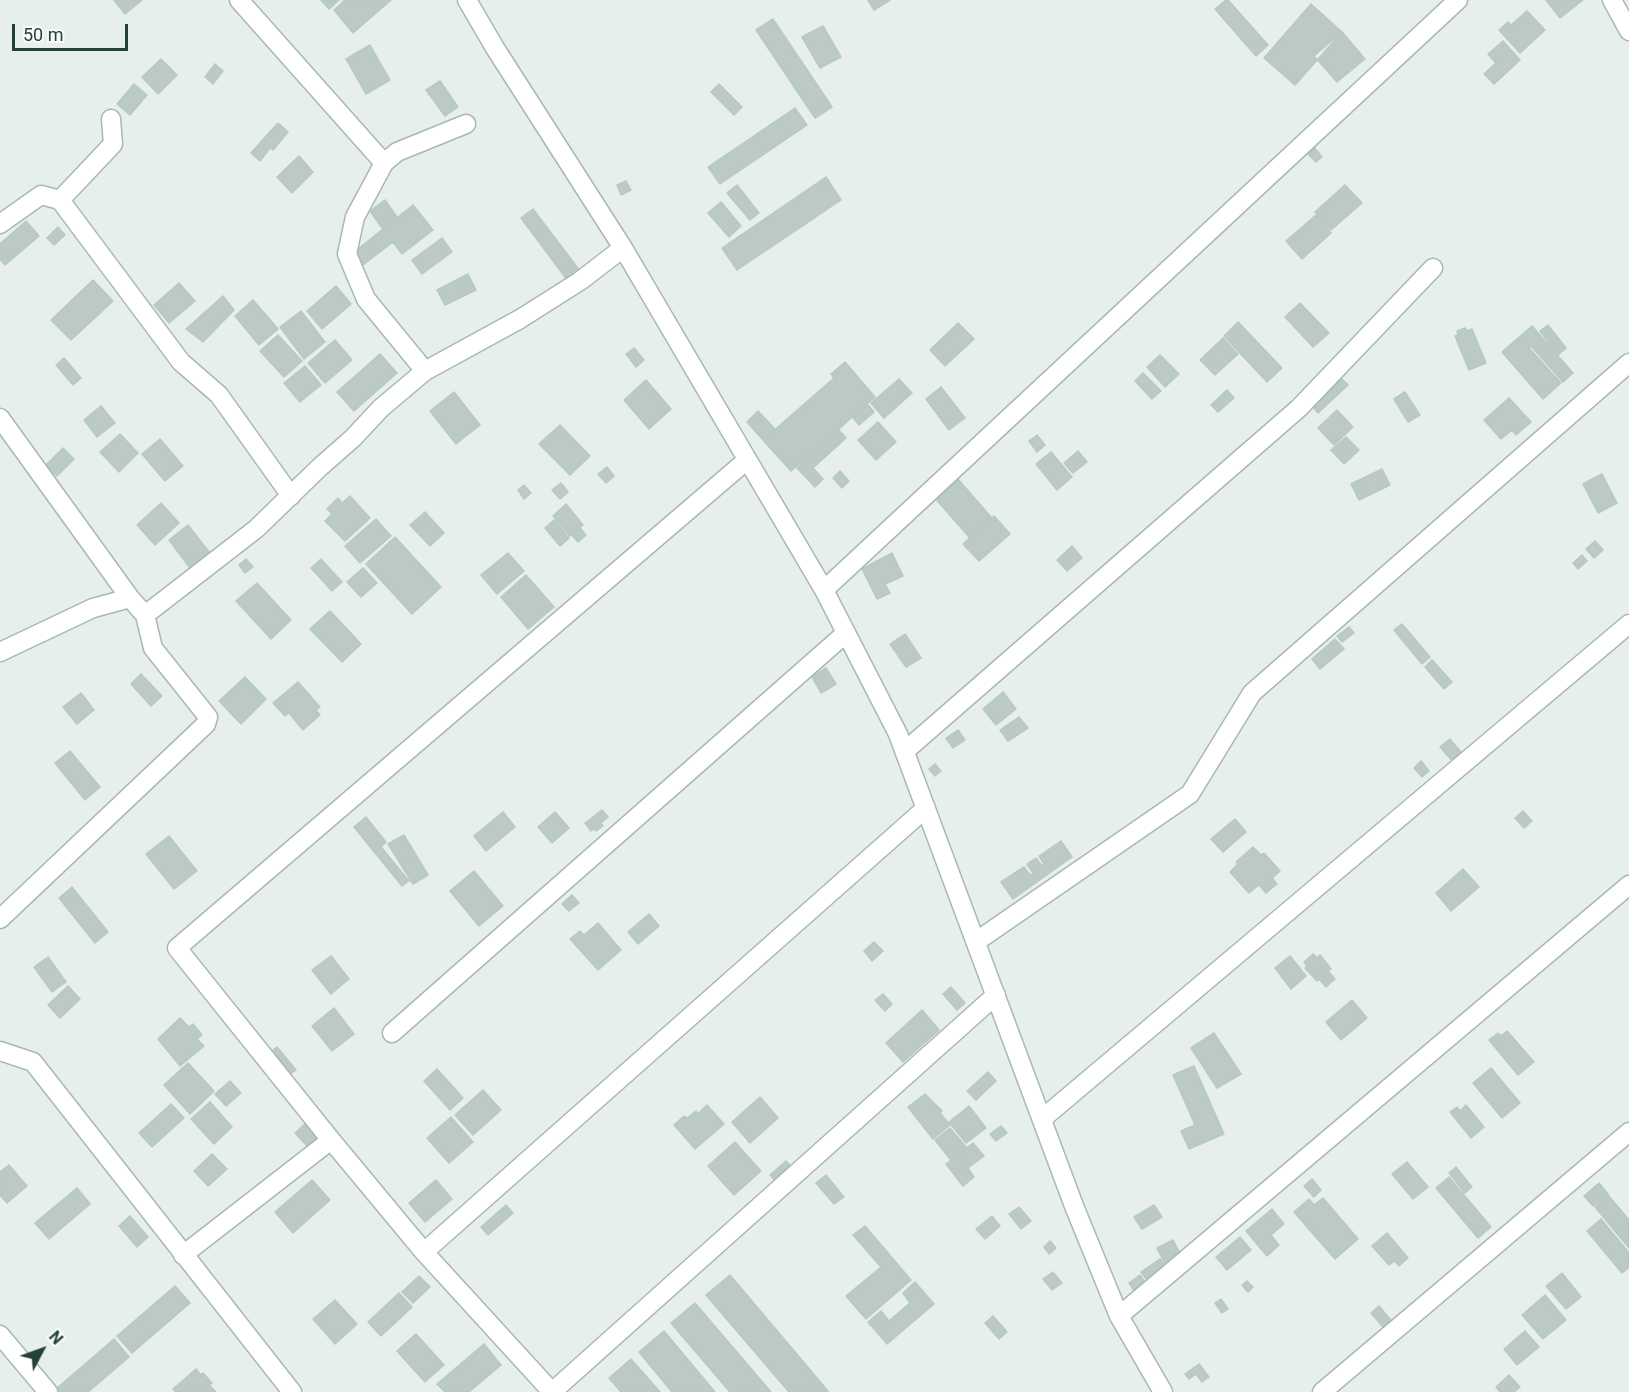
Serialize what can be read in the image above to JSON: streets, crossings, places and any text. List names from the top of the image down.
{
  "scale_bar": "50 m",
  "north": "top right"
}
